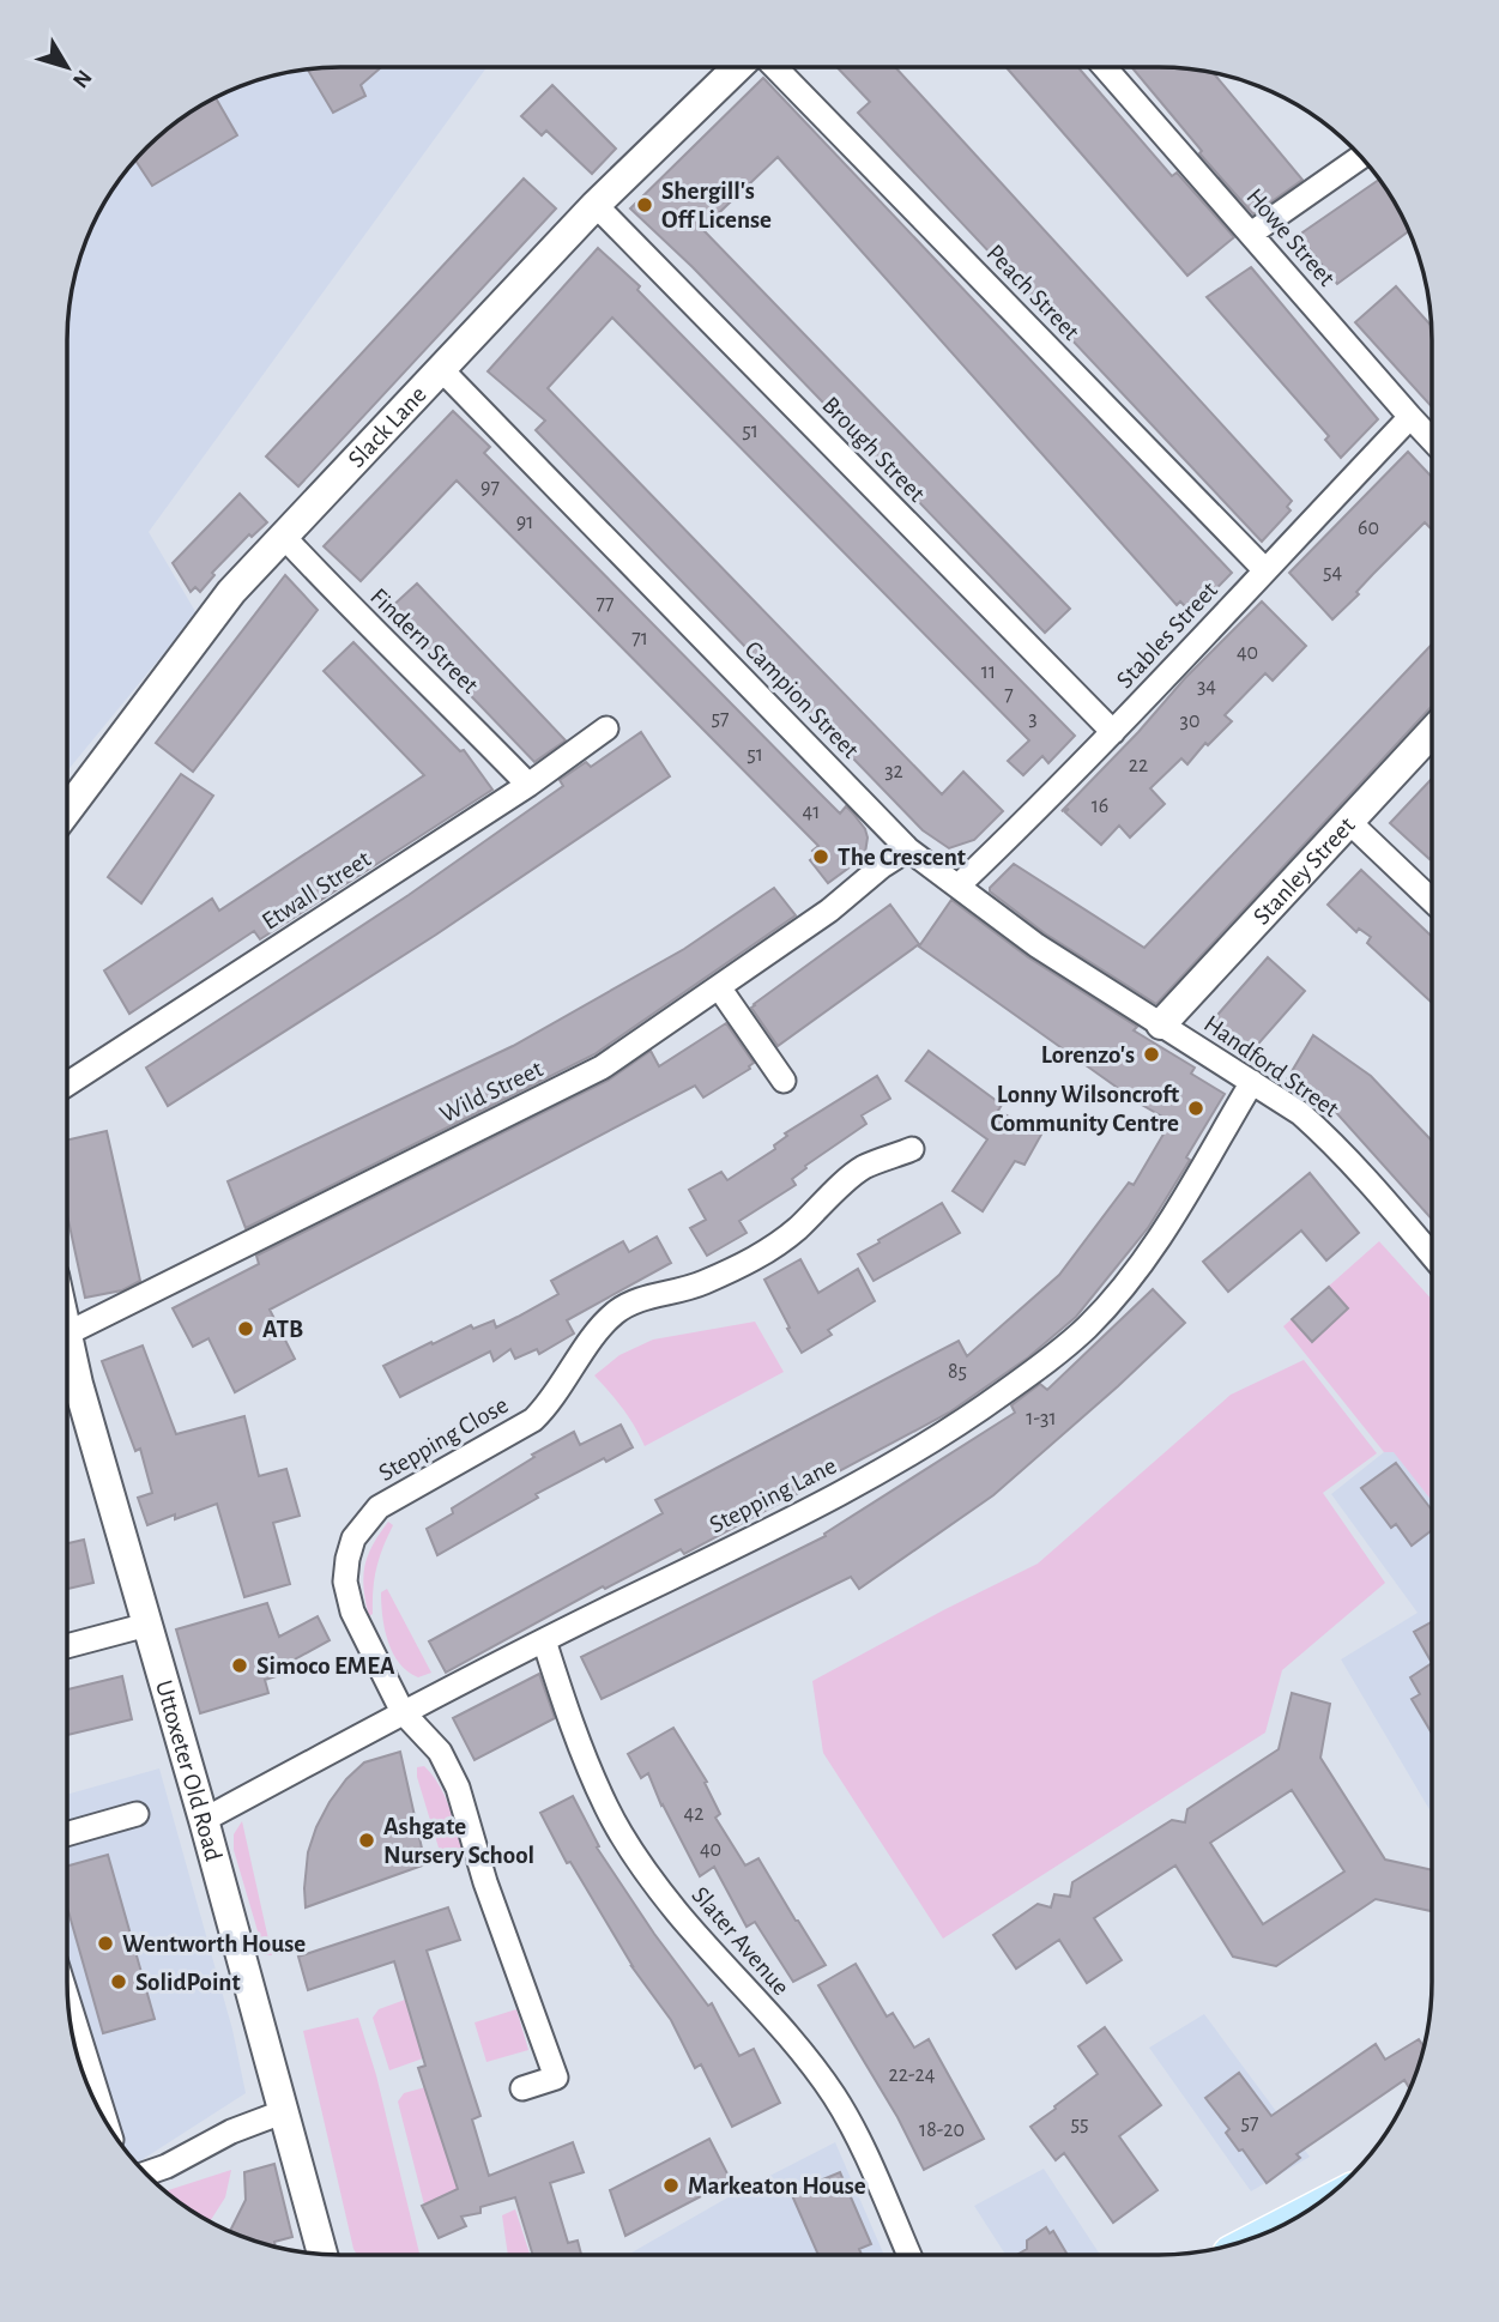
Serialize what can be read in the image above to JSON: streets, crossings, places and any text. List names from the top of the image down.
{
  "streets": {
    "street": [
      "Howe Street",
      "Peach Street",
      "Slack Lane",
      "Brough Street",
      "Stables Street",
      "Findern Street",
      "Campion Street",
      "Stanley Street",
      "Etwall Street",
      "Handford Street",
      "Wild Street",
      "Stepping Close",
      "Stepping Lane",
      "Uttoxeter Old Road",
      "Slater Avenue"
    ]
  },
  "crossings": [
    ["Howe Street", "Stables Street"],
    ["Peach Street", "Stables Street"],
    ["Slack Lane", "Brough Street"],
    ["Slack Lane", "Findern Street"],
    ["Slack Lane", "Campion Street"],
    ["Brough Street", "Stables Street"],
    ["Stables Street", "Campion Street"],
    ["Findern Street", "Etwall Street"],
    ["Campion Street", "Stanley Street"],
    ["Campion Street", "Handford Street"],
    ["Campion Street", "Wild Street"],
    ["Stanley Street", "Handford Street"],
    ["Handford Street", "Stepping Lane"],
    ["Stepping Close", "Stepping Lane"],
    ["Stepping Lane", "Uttoxeter Old Road"],
    ["Stepping Lane", "Slater Avenue"]
  ],
  "places": [
    "Shergill's Off License",
    "The Crescent",
    "Lorenzo's",
    "Lonny Wilsoncroft Community Centre",
    "ATB",
    "Simoco EMEA",
    "Ashgate Nursery School",
    "Wentworth House",
    "SolidPoint",
    "Markeaton House"
  ],
  "house_numbers": [
    "51",
    "97",
    "91",
    "60",
    "54",
    "77",
    "71",
    "40",
    "11",
    "34",
    "7",
    "57",
    "3",
    "30",
    "51",
    "22",
    "32",
    "16",
    "41",
    "85",
    "1-31",
    "42",
    "40",
    "22-24",
    "57",
    "55",
    "18-20"
  ],
  "north": "bottom right"
}
